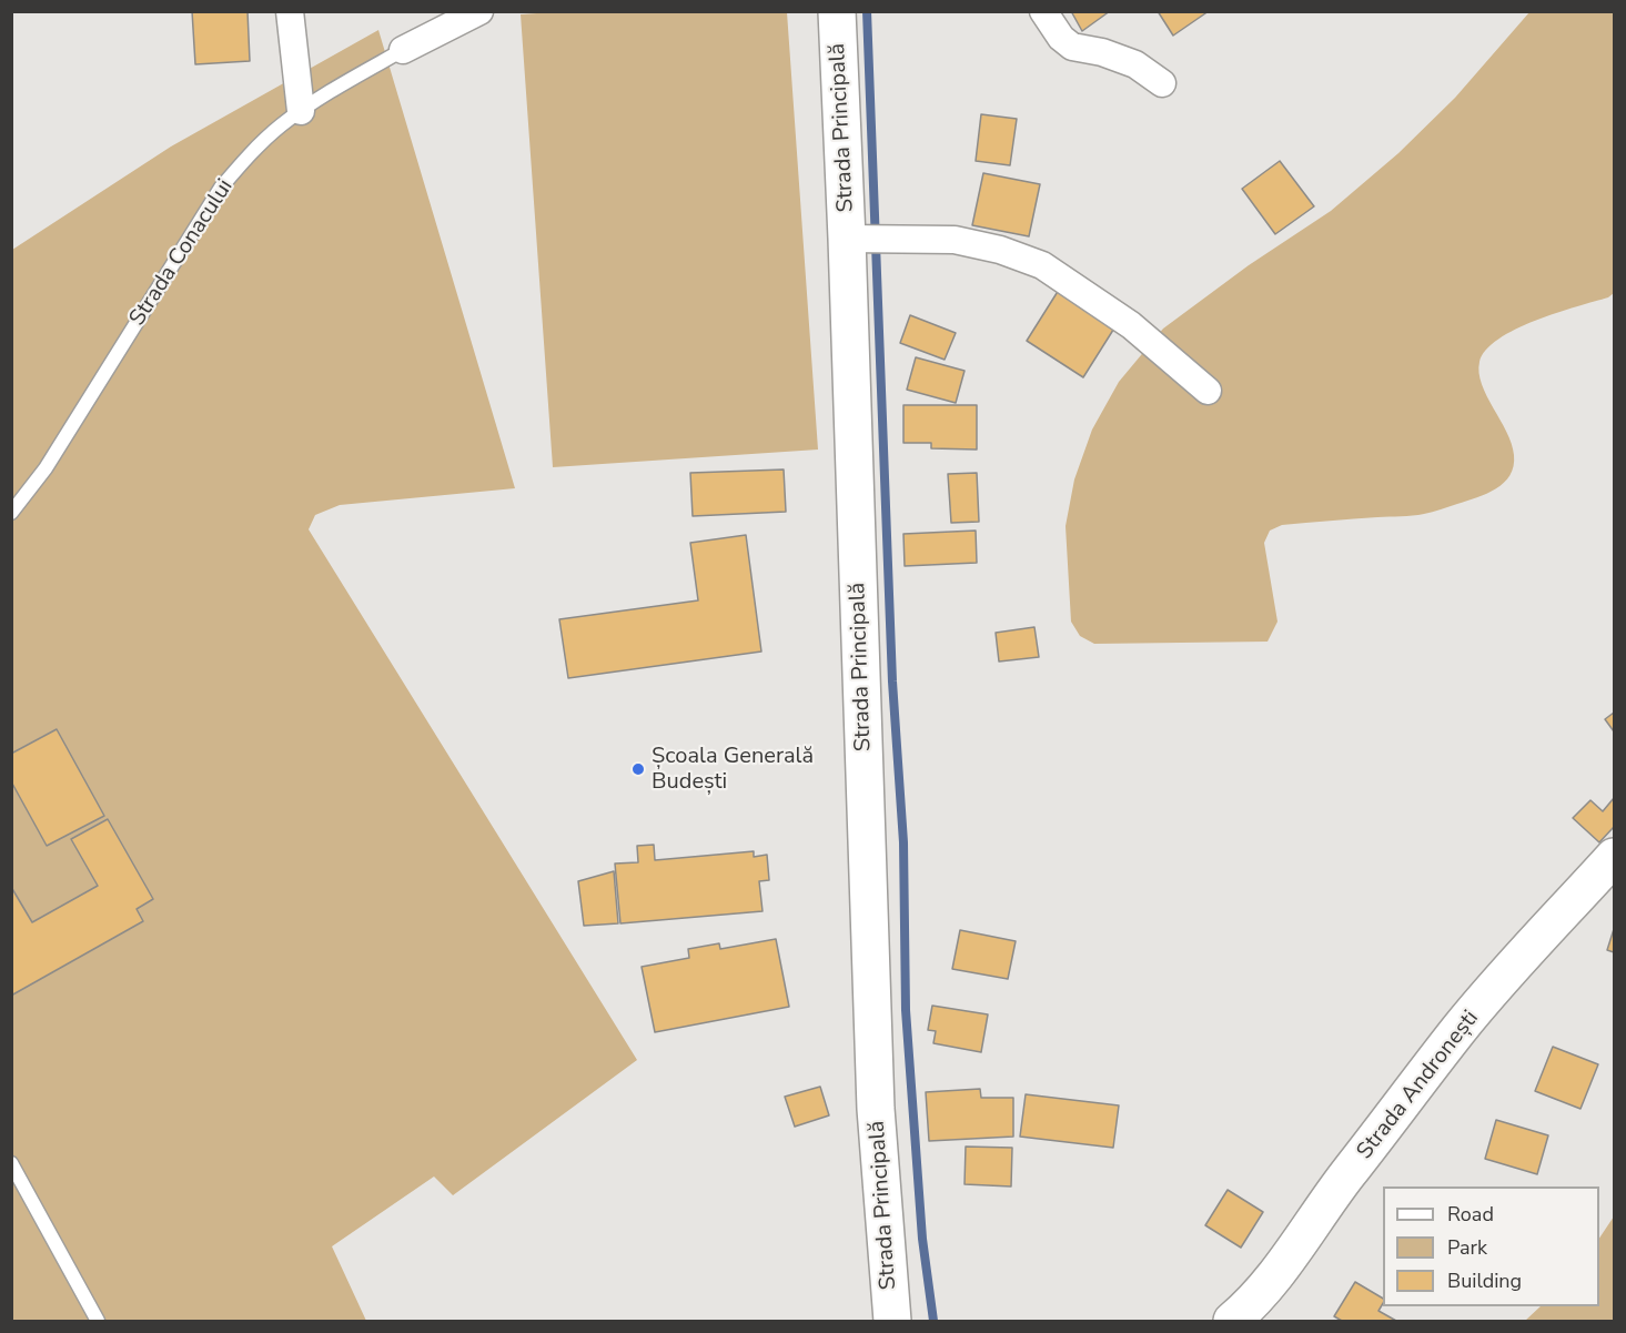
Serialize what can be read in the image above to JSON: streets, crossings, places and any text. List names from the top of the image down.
{
  "streets": {
    "main road": ["Strada Principală", "Strada Andronești"],
    "street": ["Strada Conacului"]
  },
  "places": ["Școala Generală Budești"],
  "legend": ["Road", "Park", "Building"]
}
